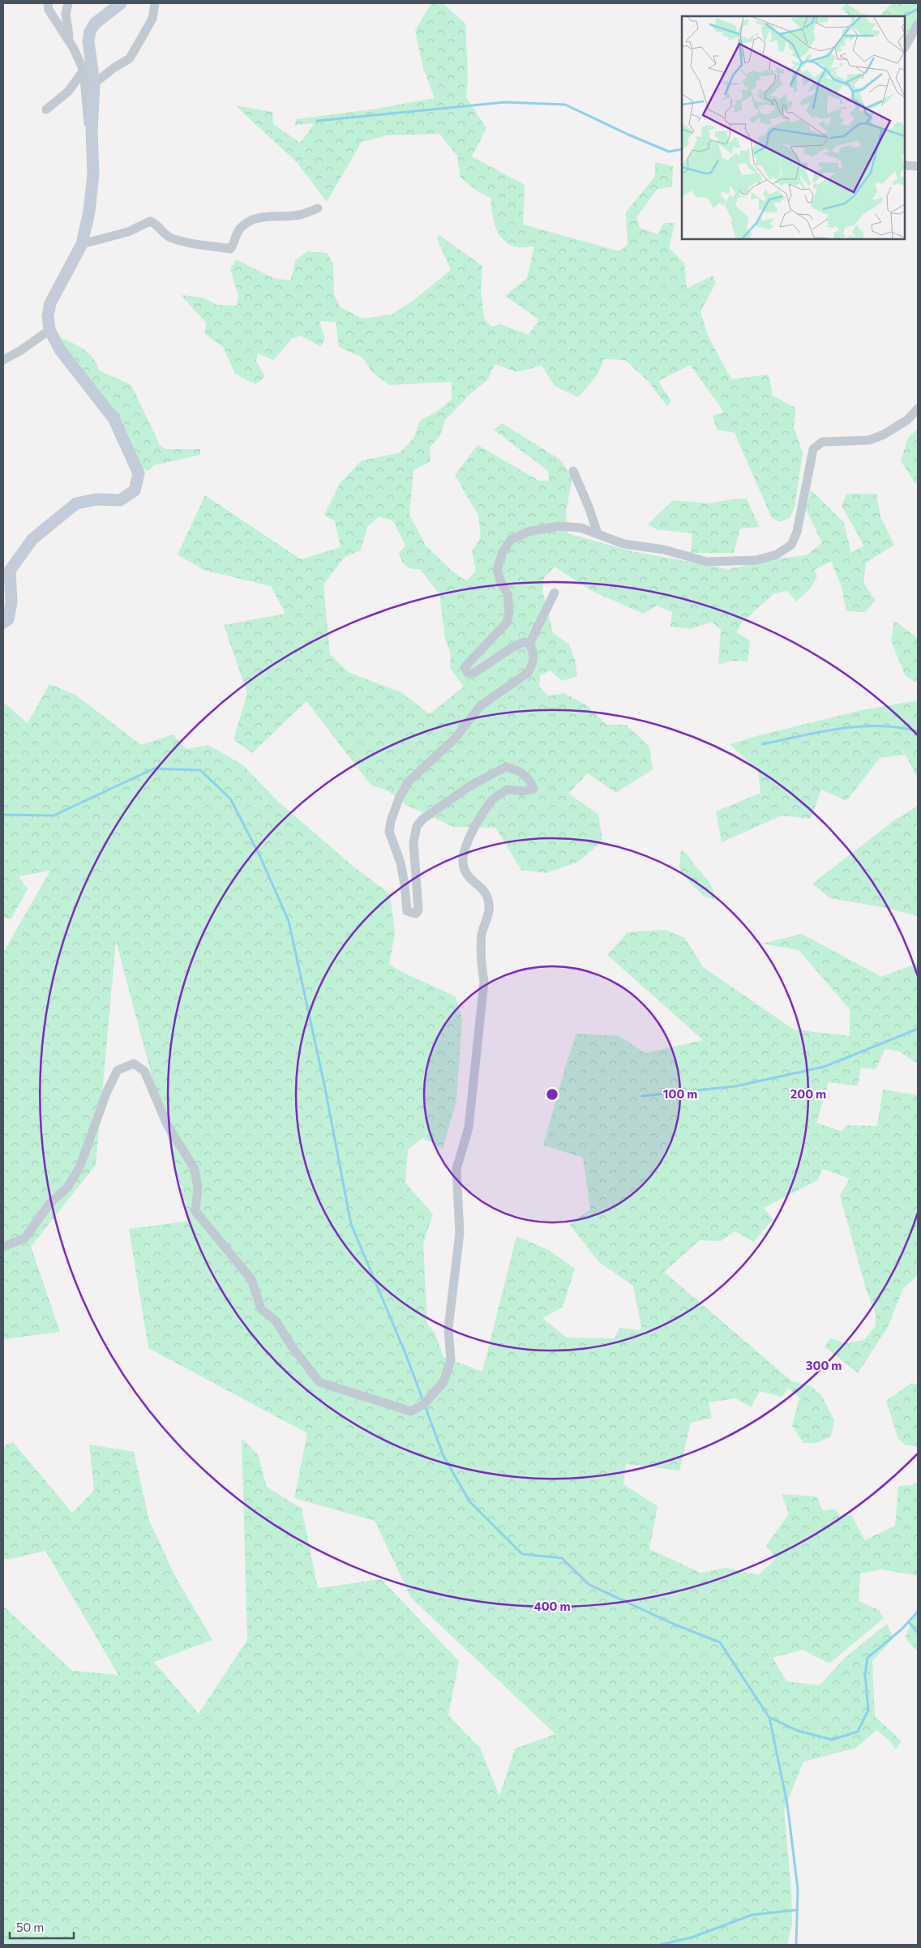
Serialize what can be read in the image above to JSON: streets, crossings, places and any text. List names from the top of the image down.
{
  "scale_bar": "50 m",
  "rings": [
    "100 m",
    "200 m",
    "300 m",
    "400 m"
  ]
}
